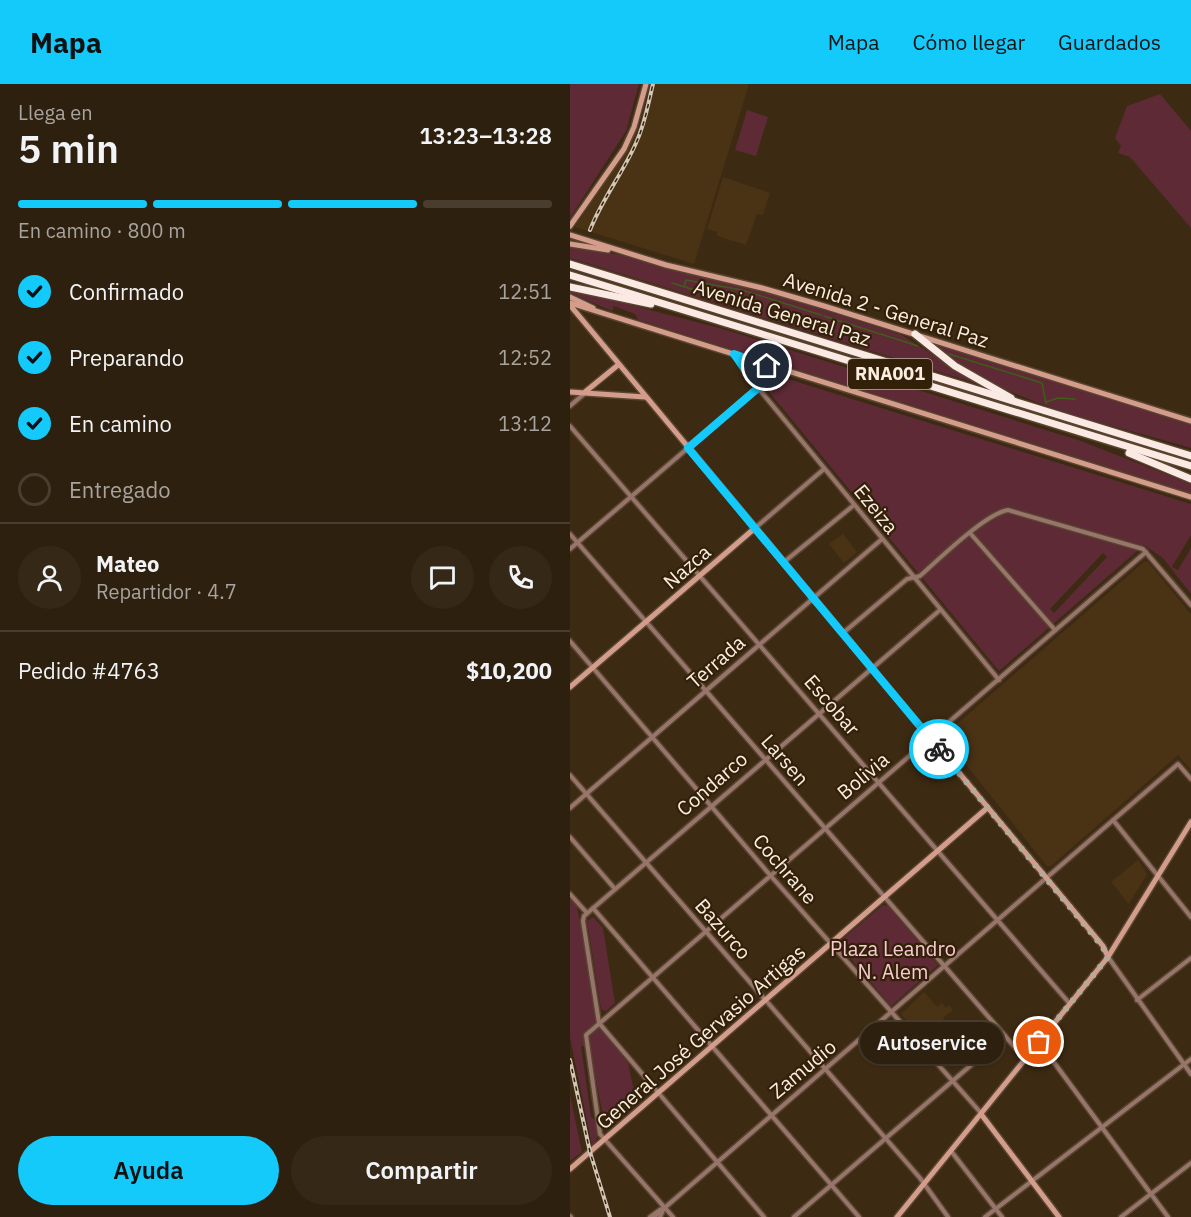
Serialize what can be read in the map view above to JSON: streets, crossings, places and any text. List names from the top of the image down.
{
  "streets": {
    "highway": ["Avenida General Paz", "RNA001"],
    "street": [
      "Avenida 2 - General Paz",
      "Ezeiza",
      "Nazca",
      "Terrada",
      "Escobar",
      "Larsen",
      "Bolivia",
      "Condarco",
      "Cochrane",
      "Bazurco",
      "General José Gervasio Artigas",
      "Zamudio"
    ]
  },
  "crossings": [
    ["Ezeiza", "Nazca"],
    ["Ezeiza", "Terrada"],
    ["Ezeiza", "Bolivia"],
    ["Ezeiza", "Condarco"],
    ["Nazca", "Escobar"],
    ["Nazca", "Larsen"],
    ["Nazca", "Cochrane"],
    ["Terrada", "Escobar"],
    ["Terrada", "Larsen"],
    ["Terrada", "Cochrane"],
    ["Terrada", "Bazurco"],
    ["Escobar", "Bolivia"],
    ["Escobar", "Condarco"],
    ["Escobar", "General José Gervasio Artigas"],
    ["Escobar", "Zamudio"],
    ["Larsen", "Bolivia"],
    ["Larsen", "Condarco"],
    ["Larsen", "General José Gervasio Artigas"],
    ["Larsen", "Zamudio"],
    ["Bolivia", "Cochrane"],
    ["Bolivia", "Bazurco"],
    ["Condarco", "Cochrane"],
    ["Condarco", "Bazurco"],
    ["Cochrane", "General José Gervasio Artigas"],
    ["Cochrane", "Zamudio"],
    ["Bazurco", "General José Gervasio Artigas"],
    ["Bazurco", "Zamudio"]
  ],
  "parks": ["Plaza Leandro N. Alem"],
  "places": ["Autoservice"],
  "page": {
    "header": "Mapa",
    "nav": ["Mapa", "Cómo llegar", "Guardados"],
    "heading": ["5 min", "Llega en", "13:23–13:28"],
    "panel": [
      "Mateo",
      "Repartidor · 4.7",
      "Pedido #4763",
      "$10,200"
    ],
    "bar": "En camino · 800 m",
    "list": [
      ["Confirmado", "12:51"],
      ["Preparando", "12:52"],
      ["En camino", "13:12"],
      "Entregado"
    ],
    "bubble": "Autoservice",
    "buttons": ["Ayuda", "Compartir"]
  }
}
